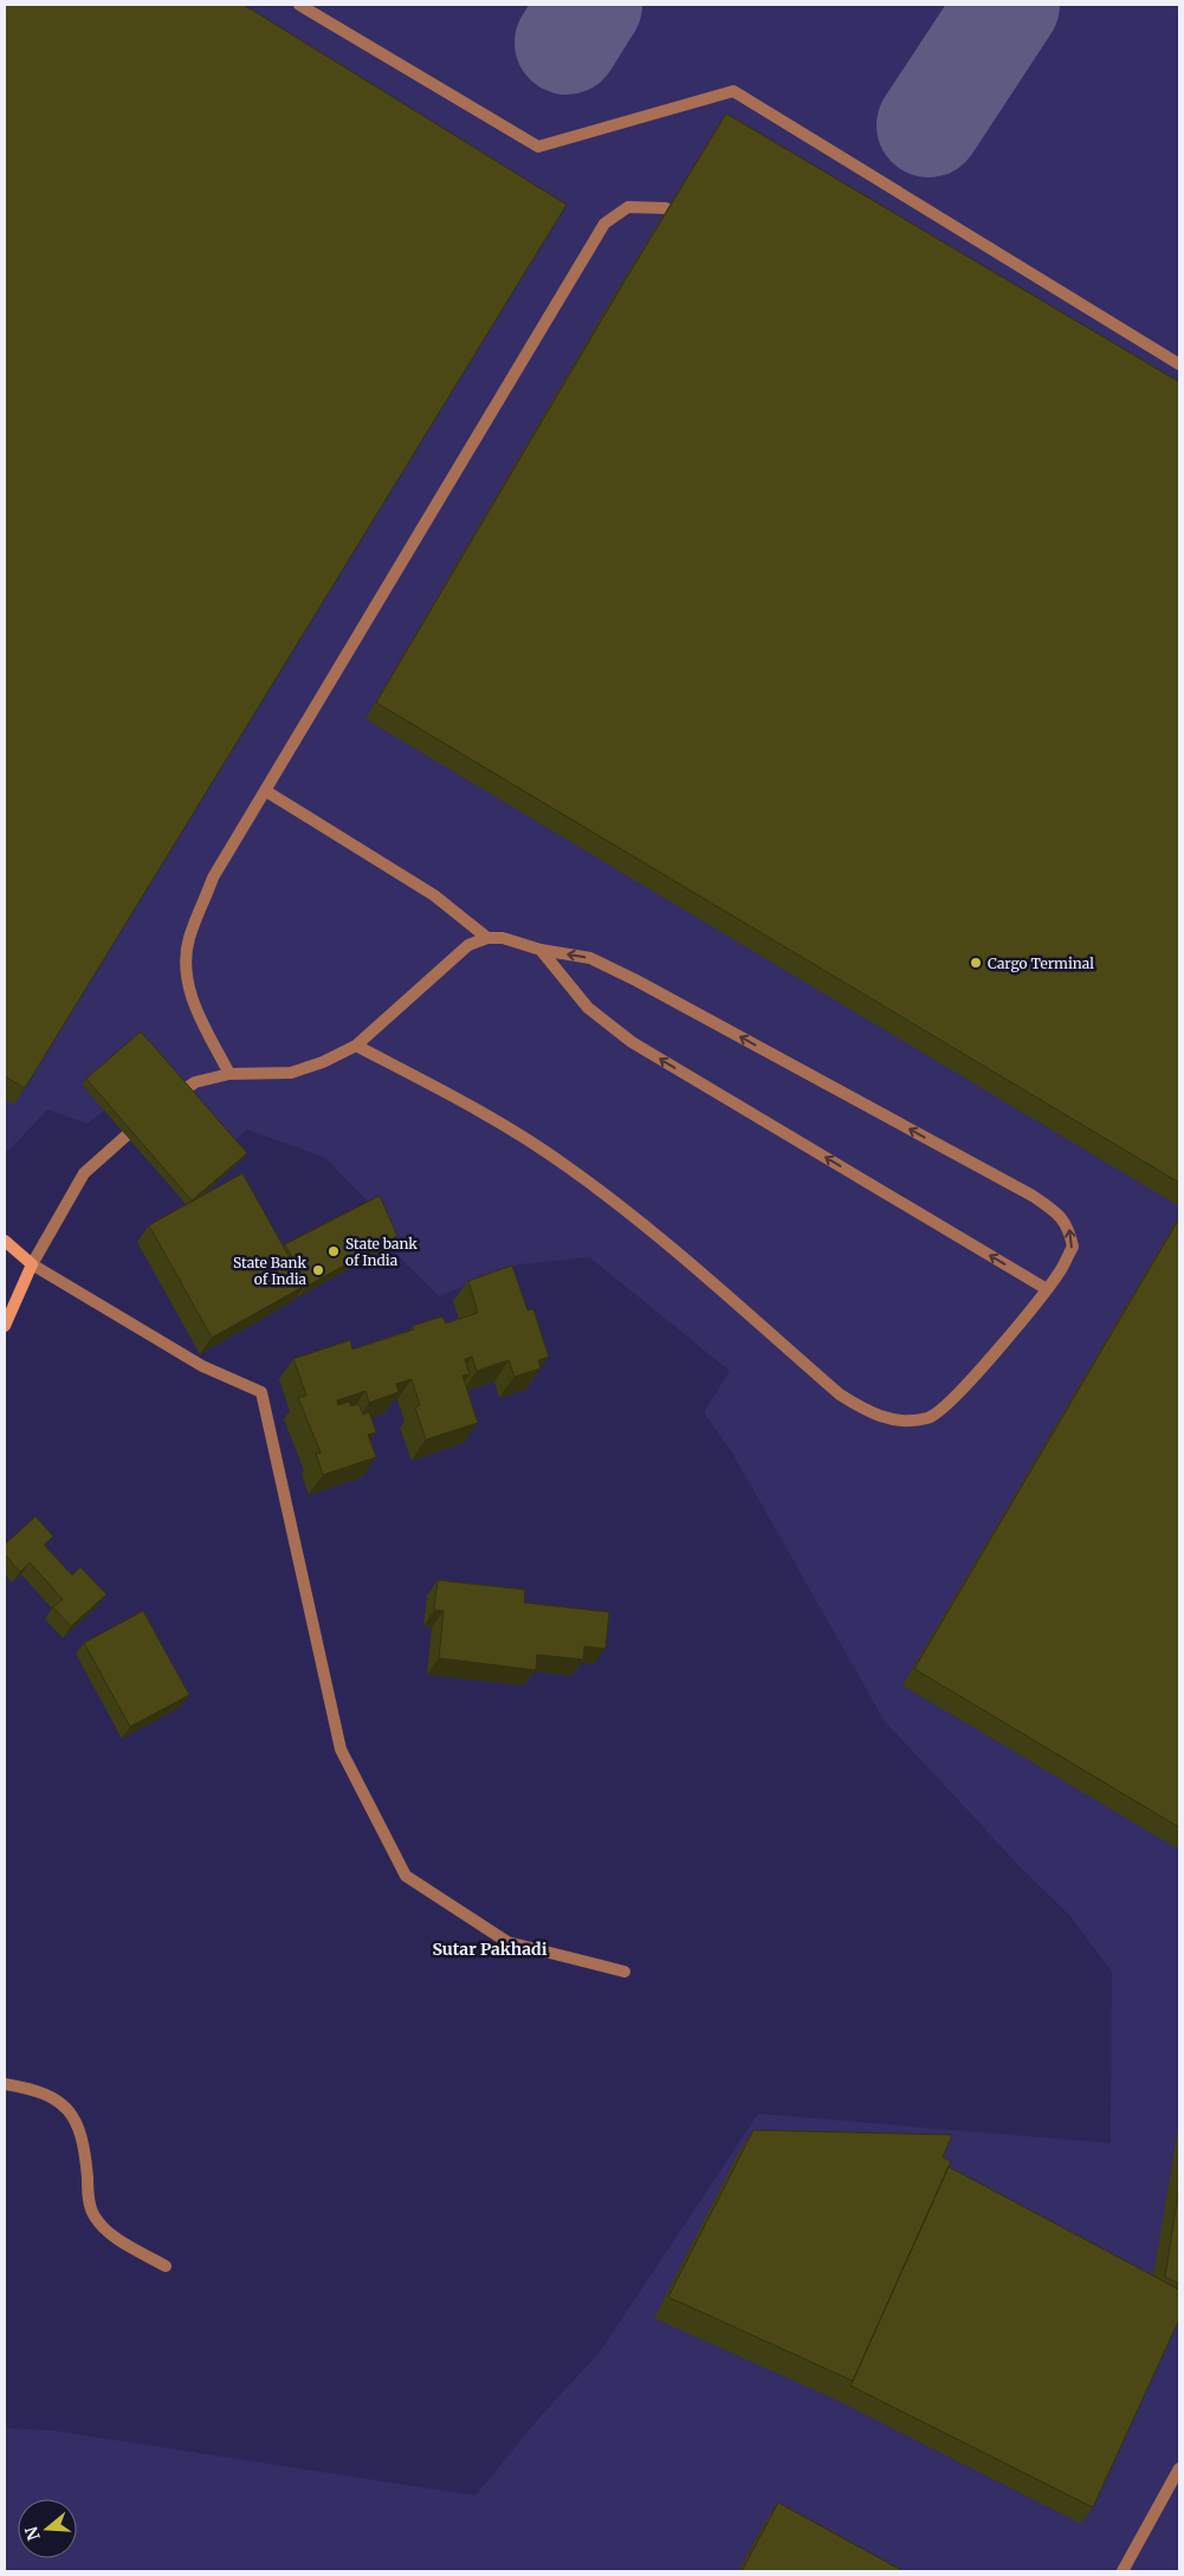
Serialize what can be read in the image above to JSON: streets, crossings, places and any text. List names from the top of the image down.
{
  "districts": ["Sutar Pakhadi"],
  "places": ["Cargo Terminal", "State bank of India", "State Bank of India"],
  "north": "left"
}
